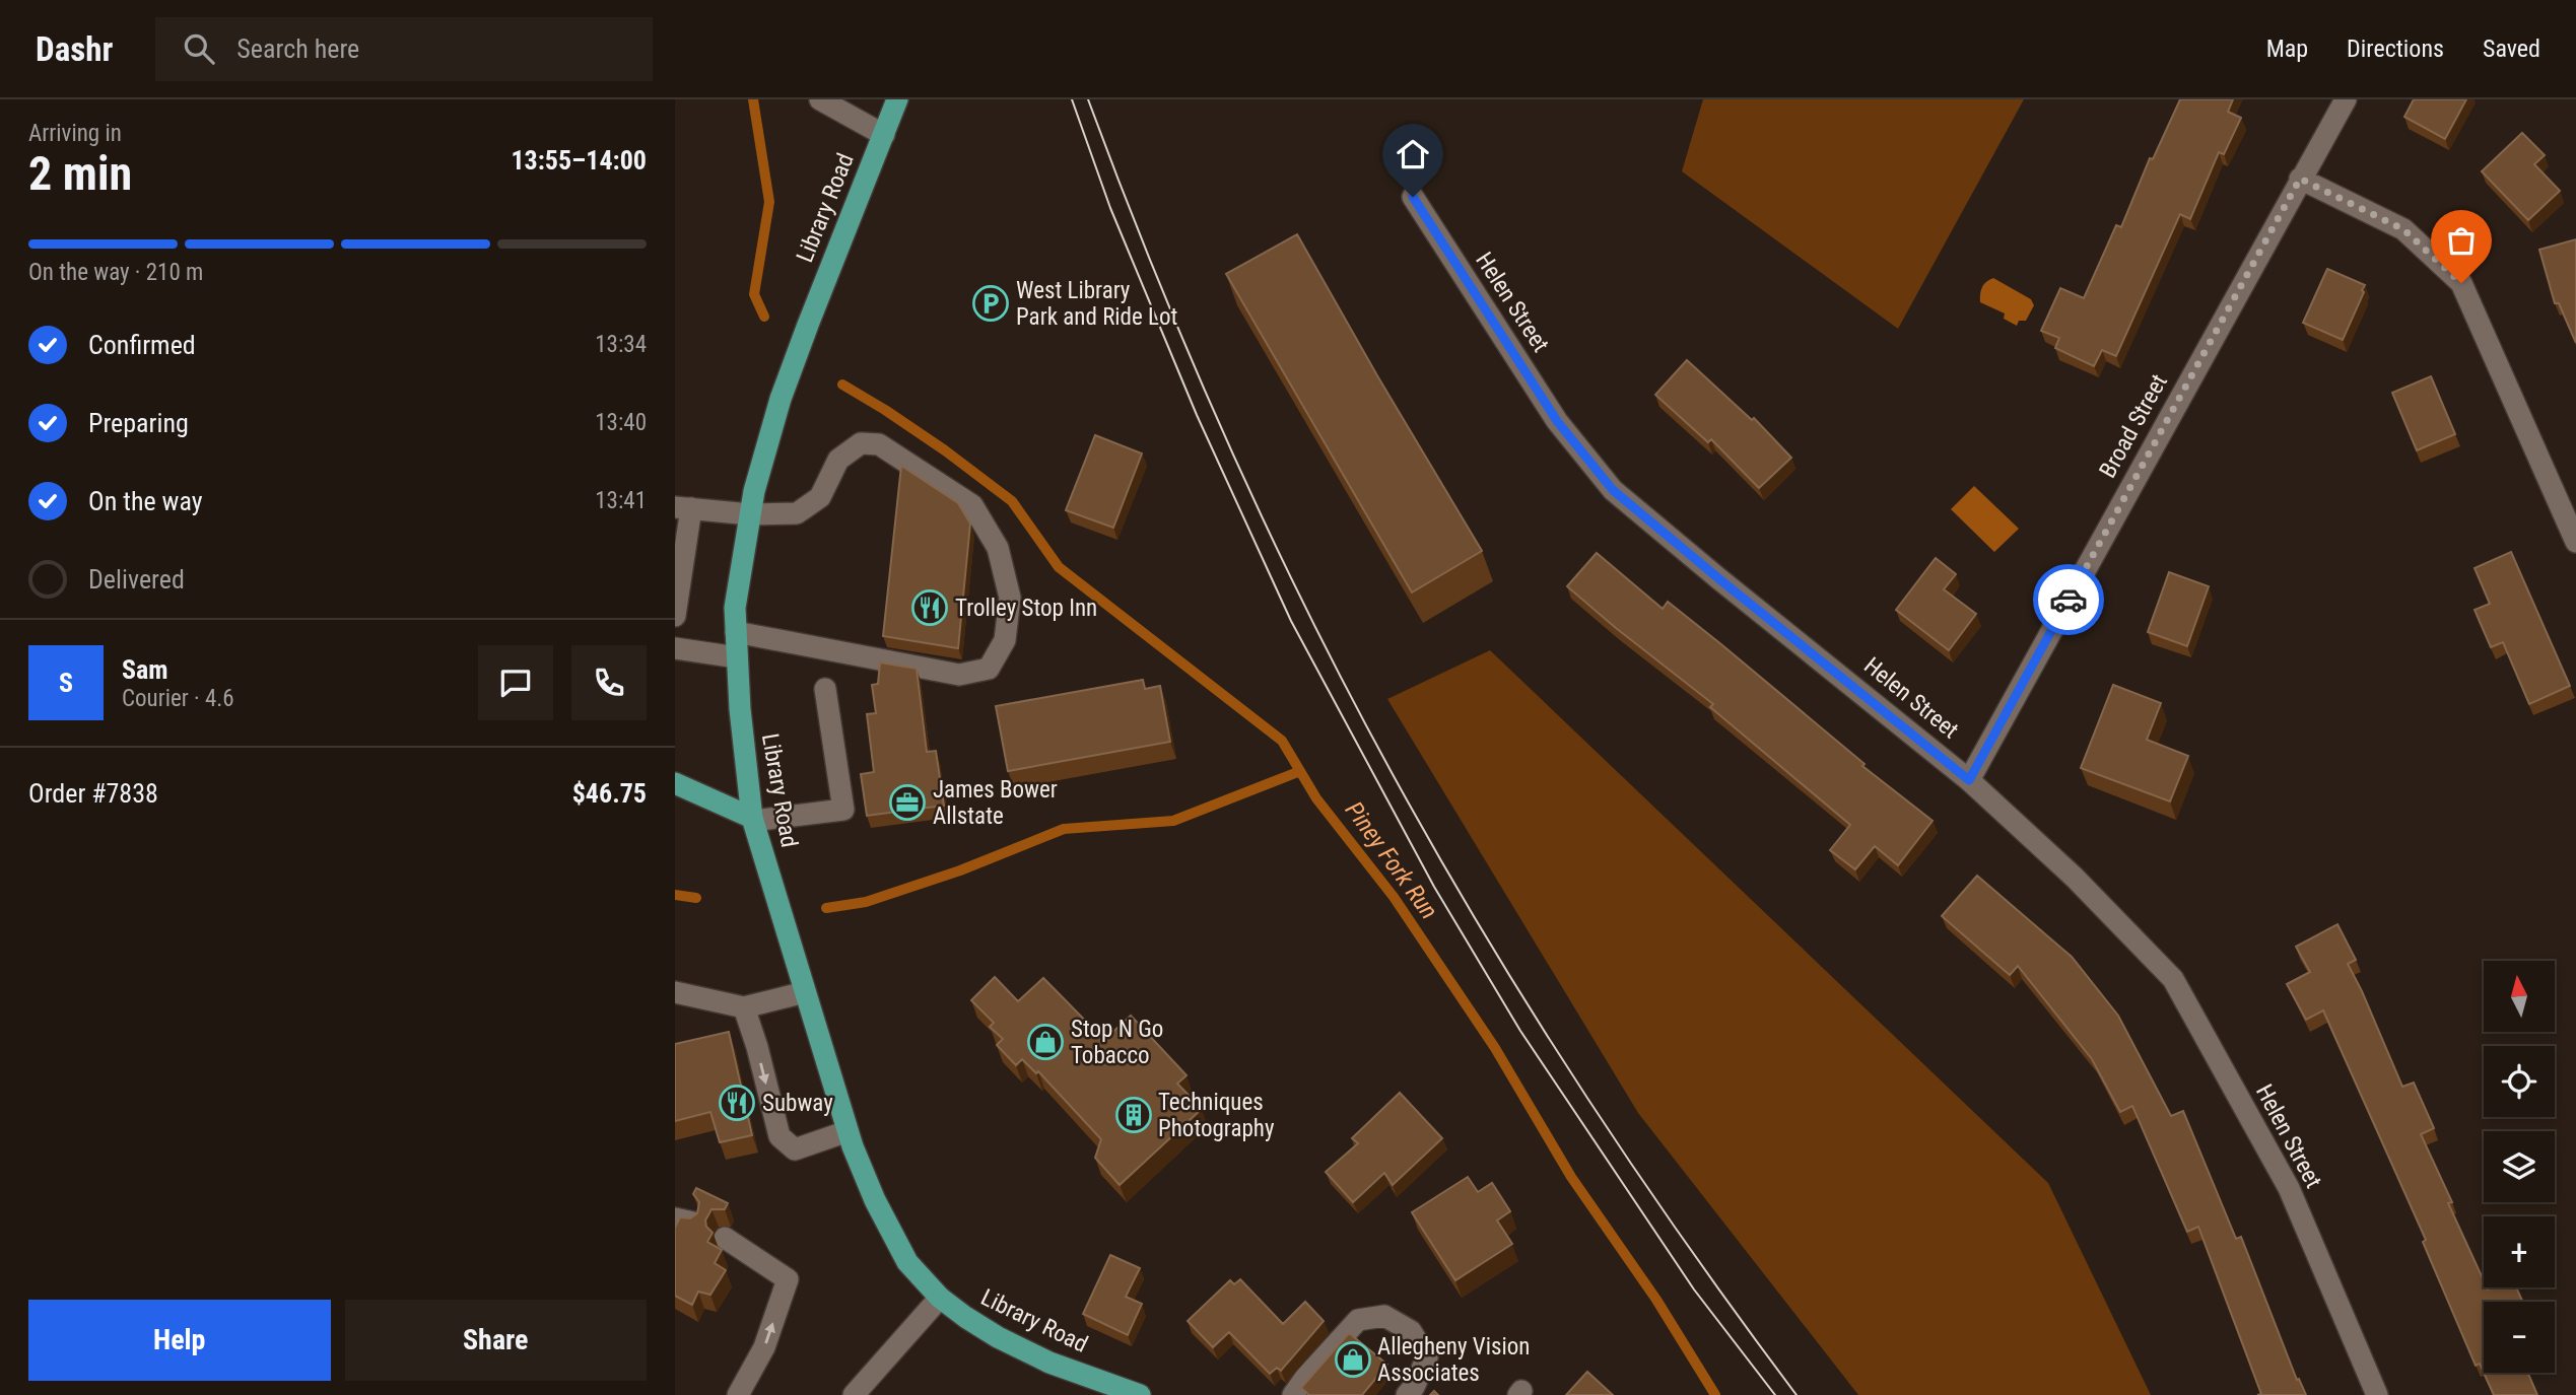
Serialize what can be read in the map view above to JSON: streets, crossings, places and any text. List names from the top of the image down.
{
  "streets": {
    "main road": ["Library Road"],
    "street": ["Helen Street", "Broad Street"]
  },
  "crossings": [
    ["Helen Street", "Broad Street"]
  ],
  "water": ["Piney Fork Run"],
  "places": {
    "parking": ["West Library Park and Ride Lot"],
    "restaurant": ["Trolley Stop Inn", "Subway"],
    "office": ["James Bower Allstate"],
    "shop": ["Stop N Go Tobacco", "Allegheny Vision Associates"],
    "building": ["Techniques Photography"]
  },
  "north": "top",
  "page": {
    "header": "Dashr",
    "search": "Search here",
    "nav": ["Map", "Directions", "Saved"],
    "heading": ["2 min", "Arriving in", "13:55–14:00"],
    "panel": [
      "Sam",
      "Courier · 4.6",
      "Order #7838",
      "$46.75"
    ],
    "bar": "On the way · 210 m",
    "list": [
      ["Confirmed", "13:34"],
      ["Preparing", "13:40"],
      ["On the way", "13:41"],
      "Delivered"
    ],
    "round": "S",
    "map_buttons": ["+", "−"],
    "buttons": ["Help", "Share"]
  }
}
